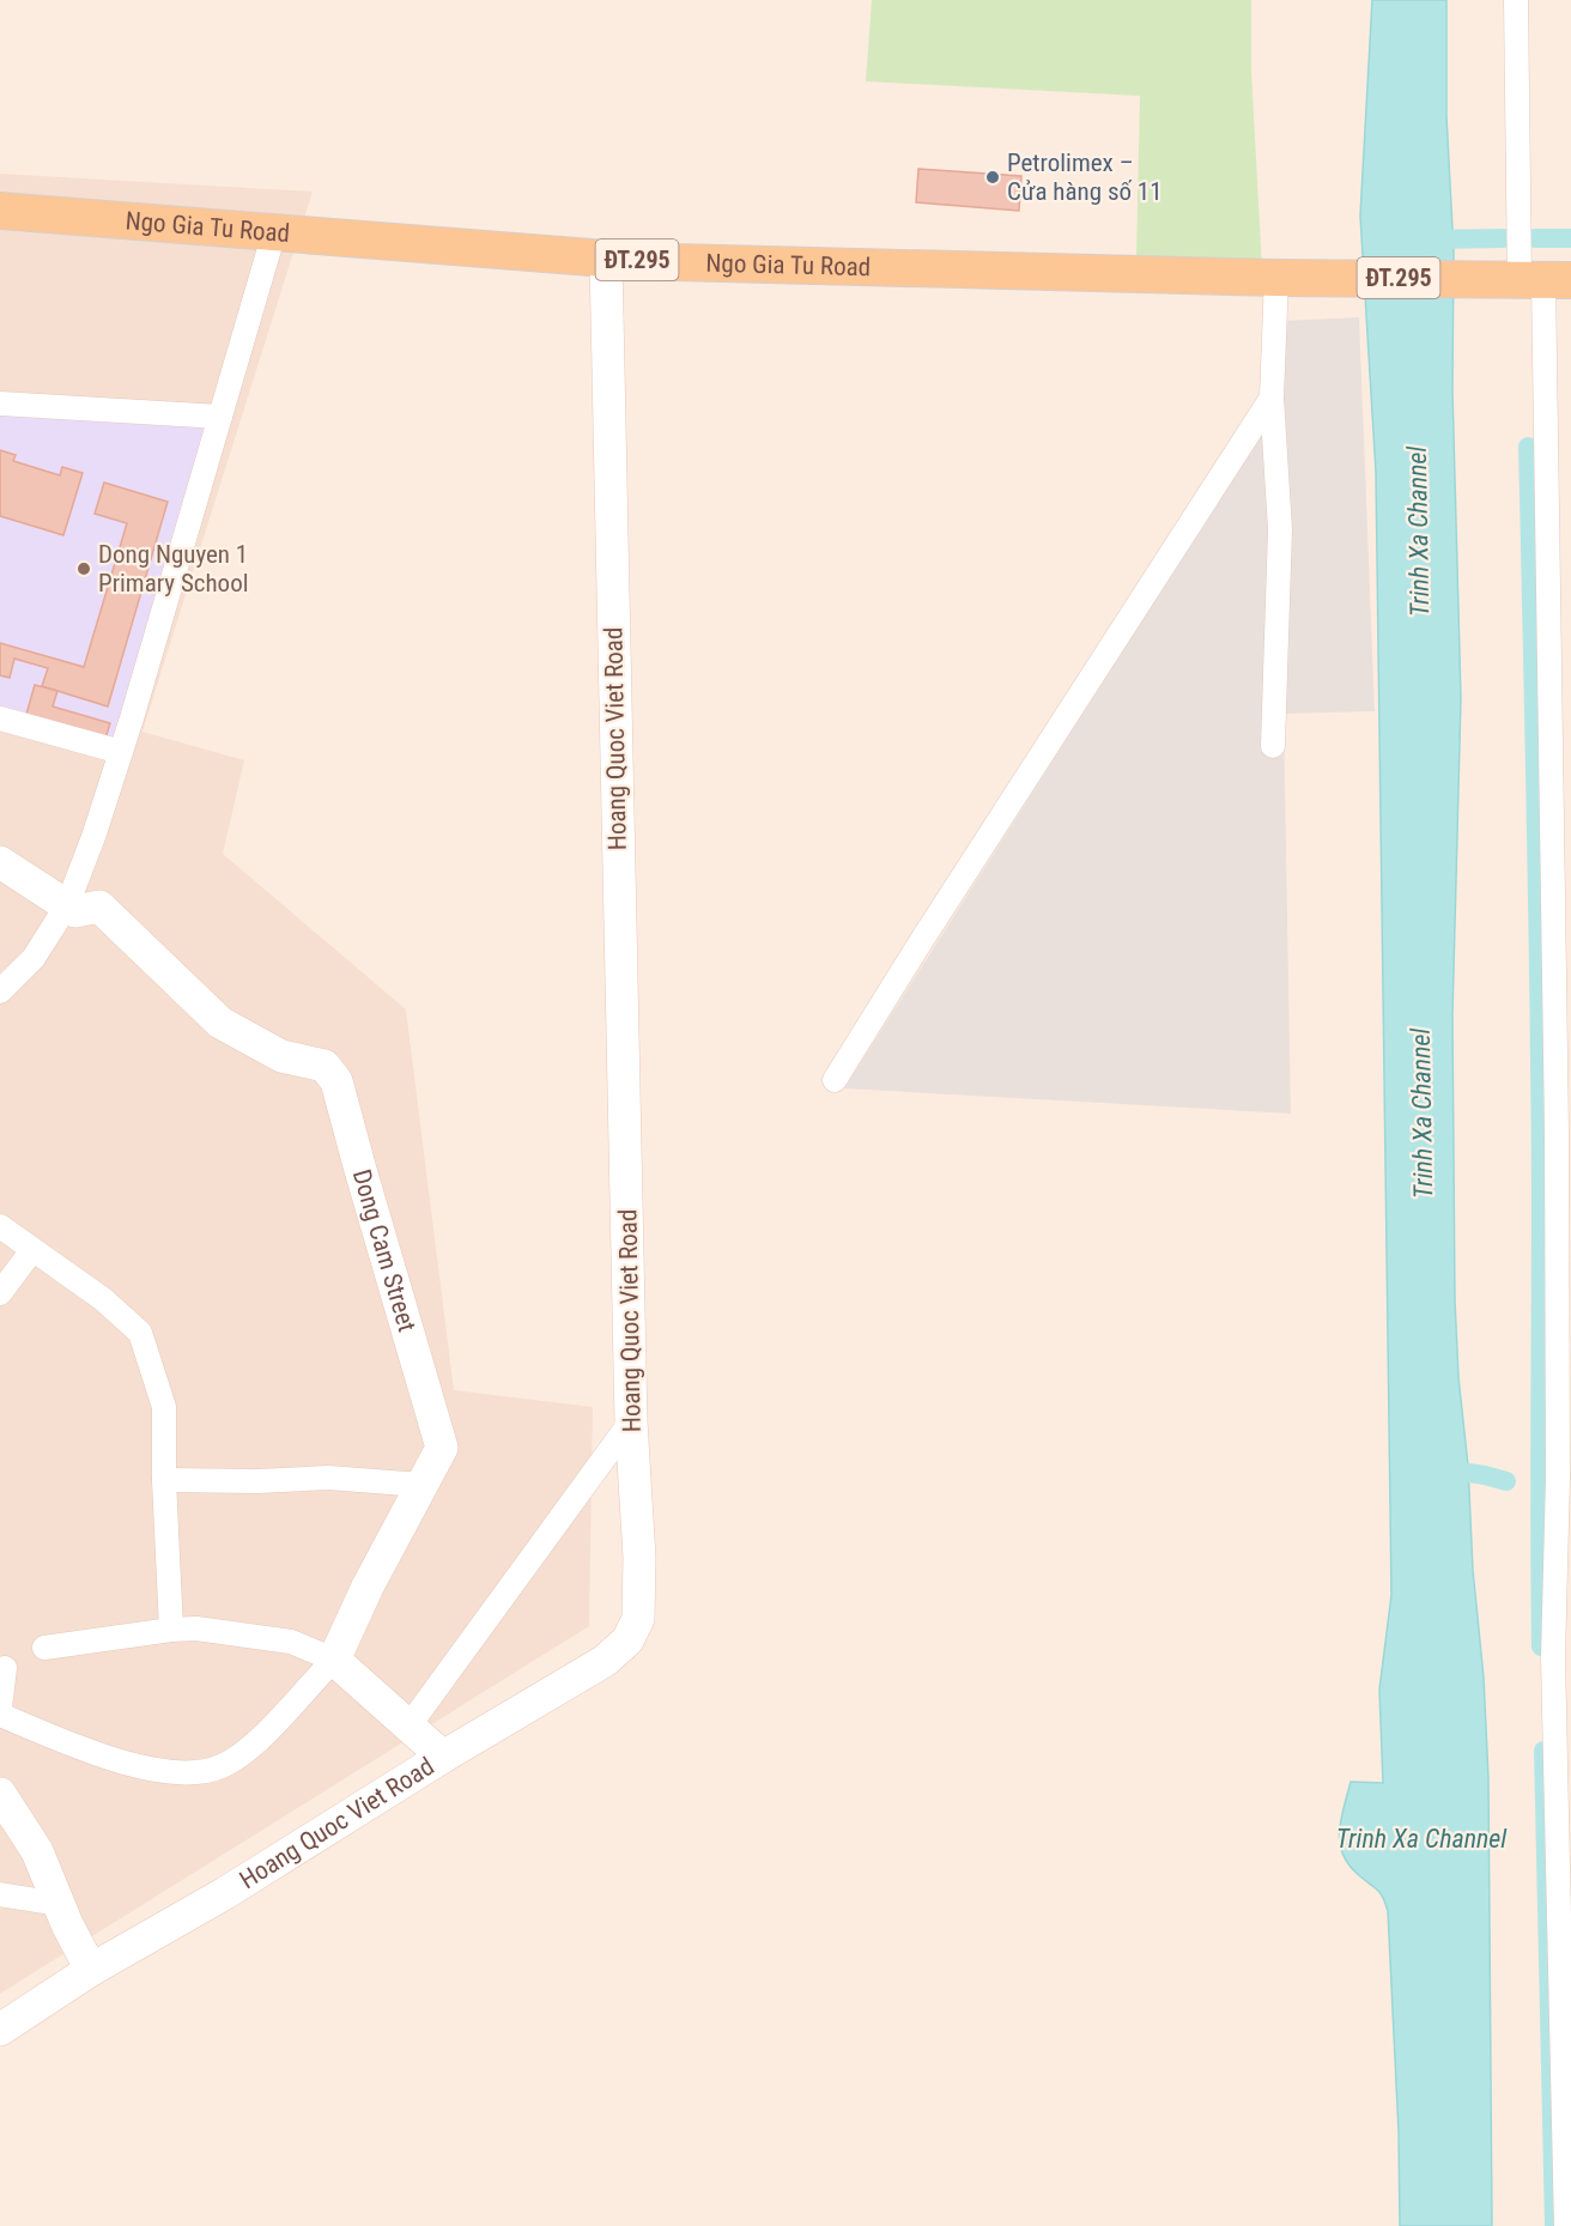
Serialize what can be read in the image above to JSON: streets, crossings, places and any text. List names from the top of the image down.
{
  "streets": {
    "main road": ["Ngo Gia Tu Road", "ĐT.295"],
    "street": ["Hoang Quoc Viet Road", "Dong Cam Street"]
  },
  "crossings": [
    ["Ngo Gia Tu Road", "ĐT.295"],
    ["Ngo Gia Tu Road", "Hoang Quoc Viet Road"]
  ],
  "water": ["Trinh Xa Channel"],
  "places": ["Petrolimex – Cửa hàng số 11", "Dong Nguyen 1 Primary School"]
}
